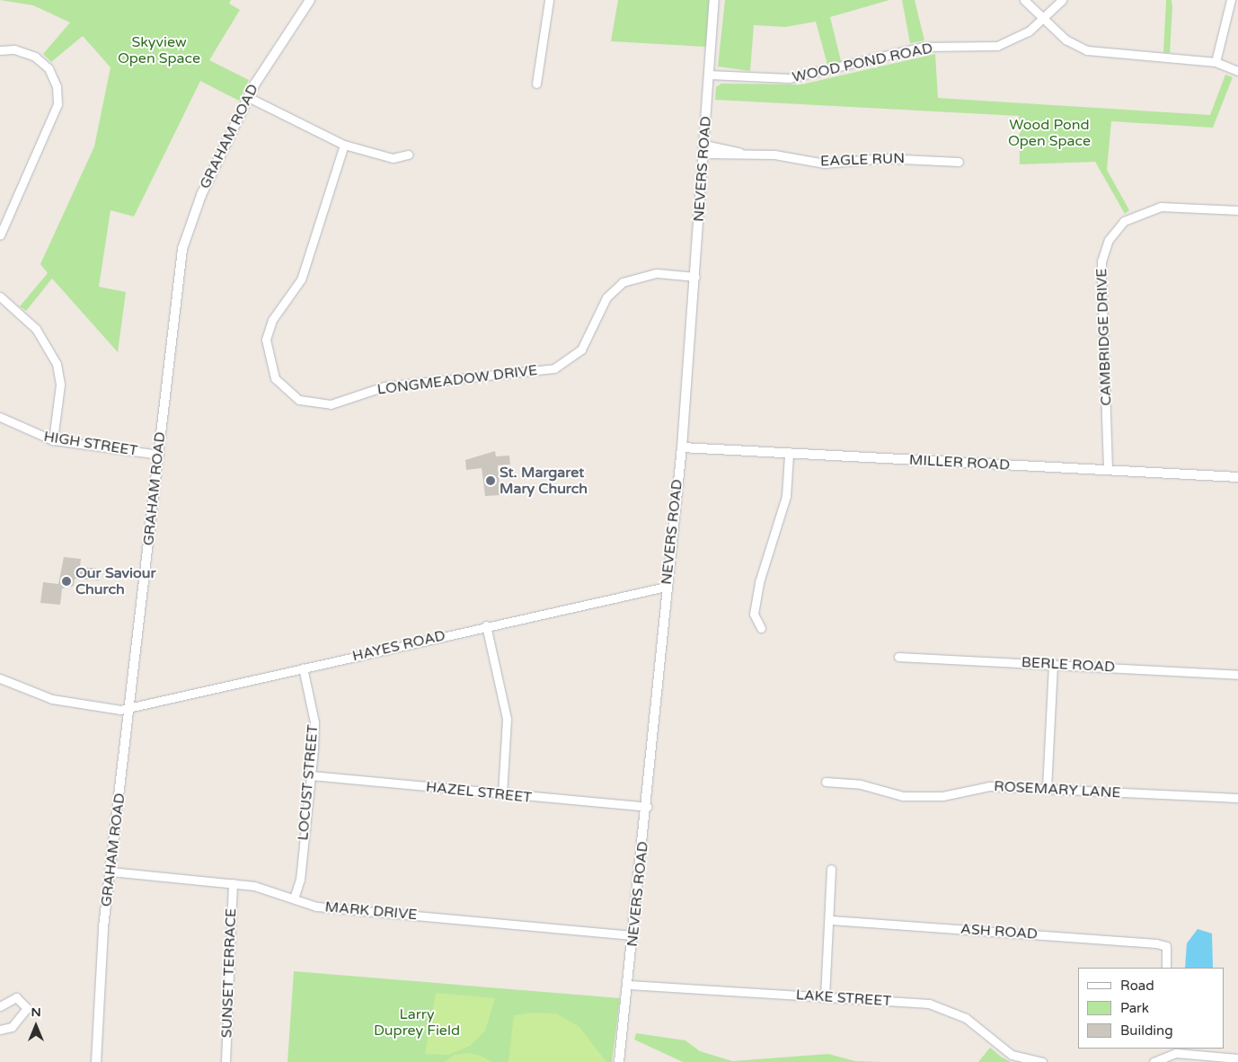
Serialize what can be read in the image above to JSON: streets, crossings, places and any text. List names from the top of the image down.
{
  "streets": {
    "street": [
      "WOOD POND ROAD",
      "GRAHAM ROAD",
      "EAGLE RUN",
      "NEVERS ROAD",
      "CAMBRIDGE DRIVE",
      "LONGMEADOW DRIVE",
      "HIGH STREET",
      "MILLER ROAD",
      "HAYES ROAD",
      "BERLE ROAD",
      "LOCUST STREET",
      "ROSEMARY LANE",
      "HAZEL STREET",
      "MARK DRIVE",
      "ASH ROAD",
      "SUNSET TERRACE",
      "LAKE STREET"
    ]
  },
  "crossings": [
    ["WOOD POND ROAD", "NEVERS ROAD"],
    ["GRAHAM ROAD", "HIGH STREET"],
    ["GRAHAM ROAD", "HAYES ROAD"],
    ["GRAHAM ROAD", "MARK DRIVE"],
    ["EAGLE RUN", "NEVERS ROAD"],
    ["NEVERS ROAD", "LONGMEADOW DRIVE"],
    ["NEVERS ROAD", "MILLER ROAD"],
    ["NEVERS ROAD", "HAYES ROAD"],
    ["NEVERS ROAD", "HAZEL STREET"],
    ["NEVERS ROAD", "MARK DRIVE"],
    ["NEVERS ROAD", "LAKE STREET"],
    ["CAMBRIDGE DRIVE", "MILLER ROAD"],
    ["HAYES ROAD", "LOCUST STREET"],
    ["LOCUST STREET", "HAZEL STREET"],
    ["LOCUST STREET", "MARK DRIVE"],
    ["MARK DRIVE", "SUNSET TERRACE"]
  ],
  "parks": ["Skyview Open Space", "Wood Pond Open Space", "Larry Duprey Field"],
  "places": ["St. Margaret Mary Church", "Our Saviour Church"],
  "legend": ["Road", "Park", "Building"],
  "north": "top"
}
